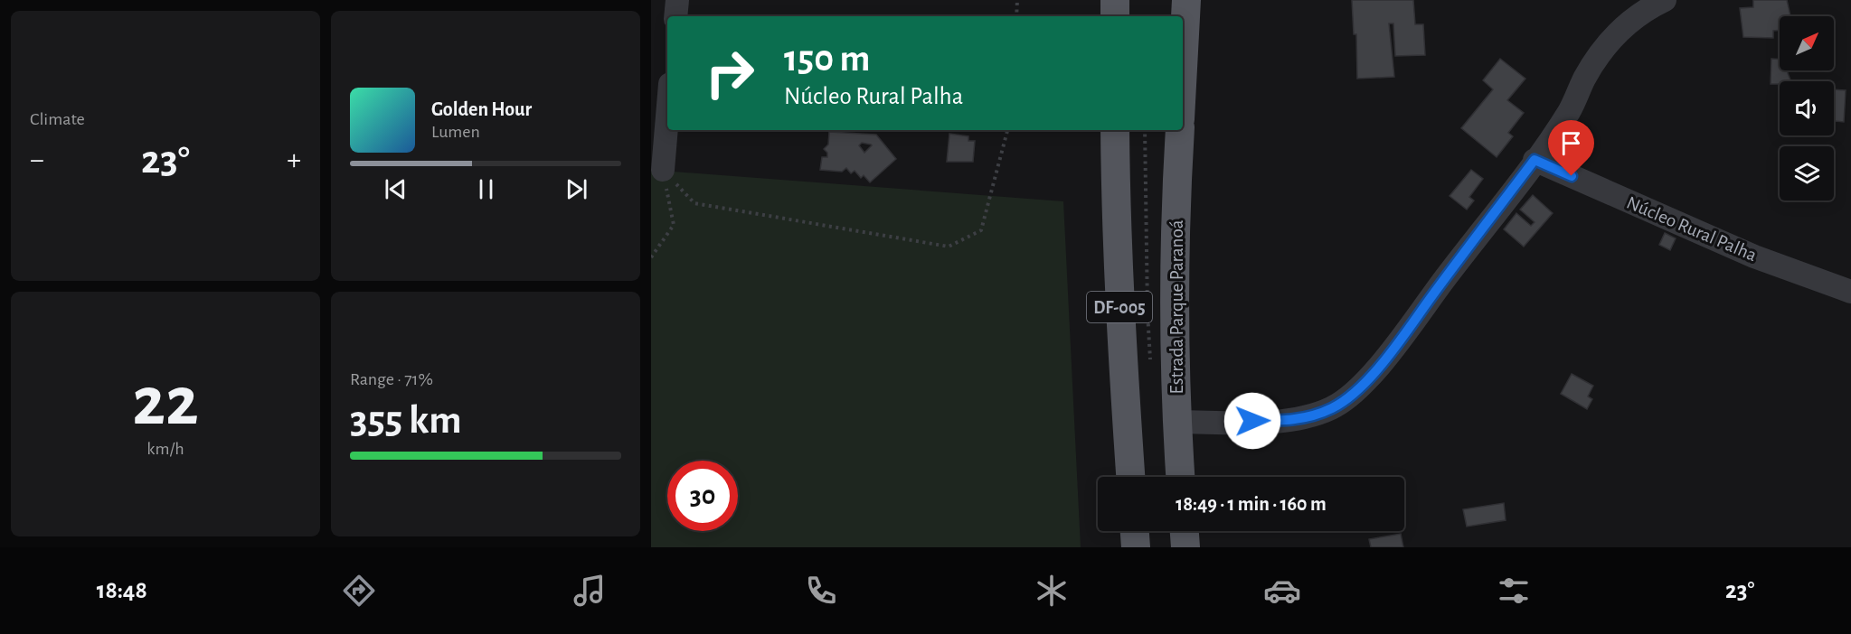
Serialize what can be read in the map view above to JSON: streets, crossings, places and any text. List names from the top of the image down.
{
  "streets": {
    "main road": ["DF-005", "Estrada Parque Paranoá"],
    "street": ["Núcleo Rural Palha"]
  },
  "north": "top right",
  "page": {
    "tile": [
      "Climate",
      ["22", "km/h"],
      ["Range · 71%", "355 km"]
    ],
    "turn": ["150 m", "Núcleo Rural Palha"],
    "song": ["Golden Hour", "Lumen"],
    "heat": ["−", "23°", "+"],
    "limit": "30",
    "trip": "18:49 · 1 min · 160 m",
    "tabs": ["18:48", "23°"]
  }
}
